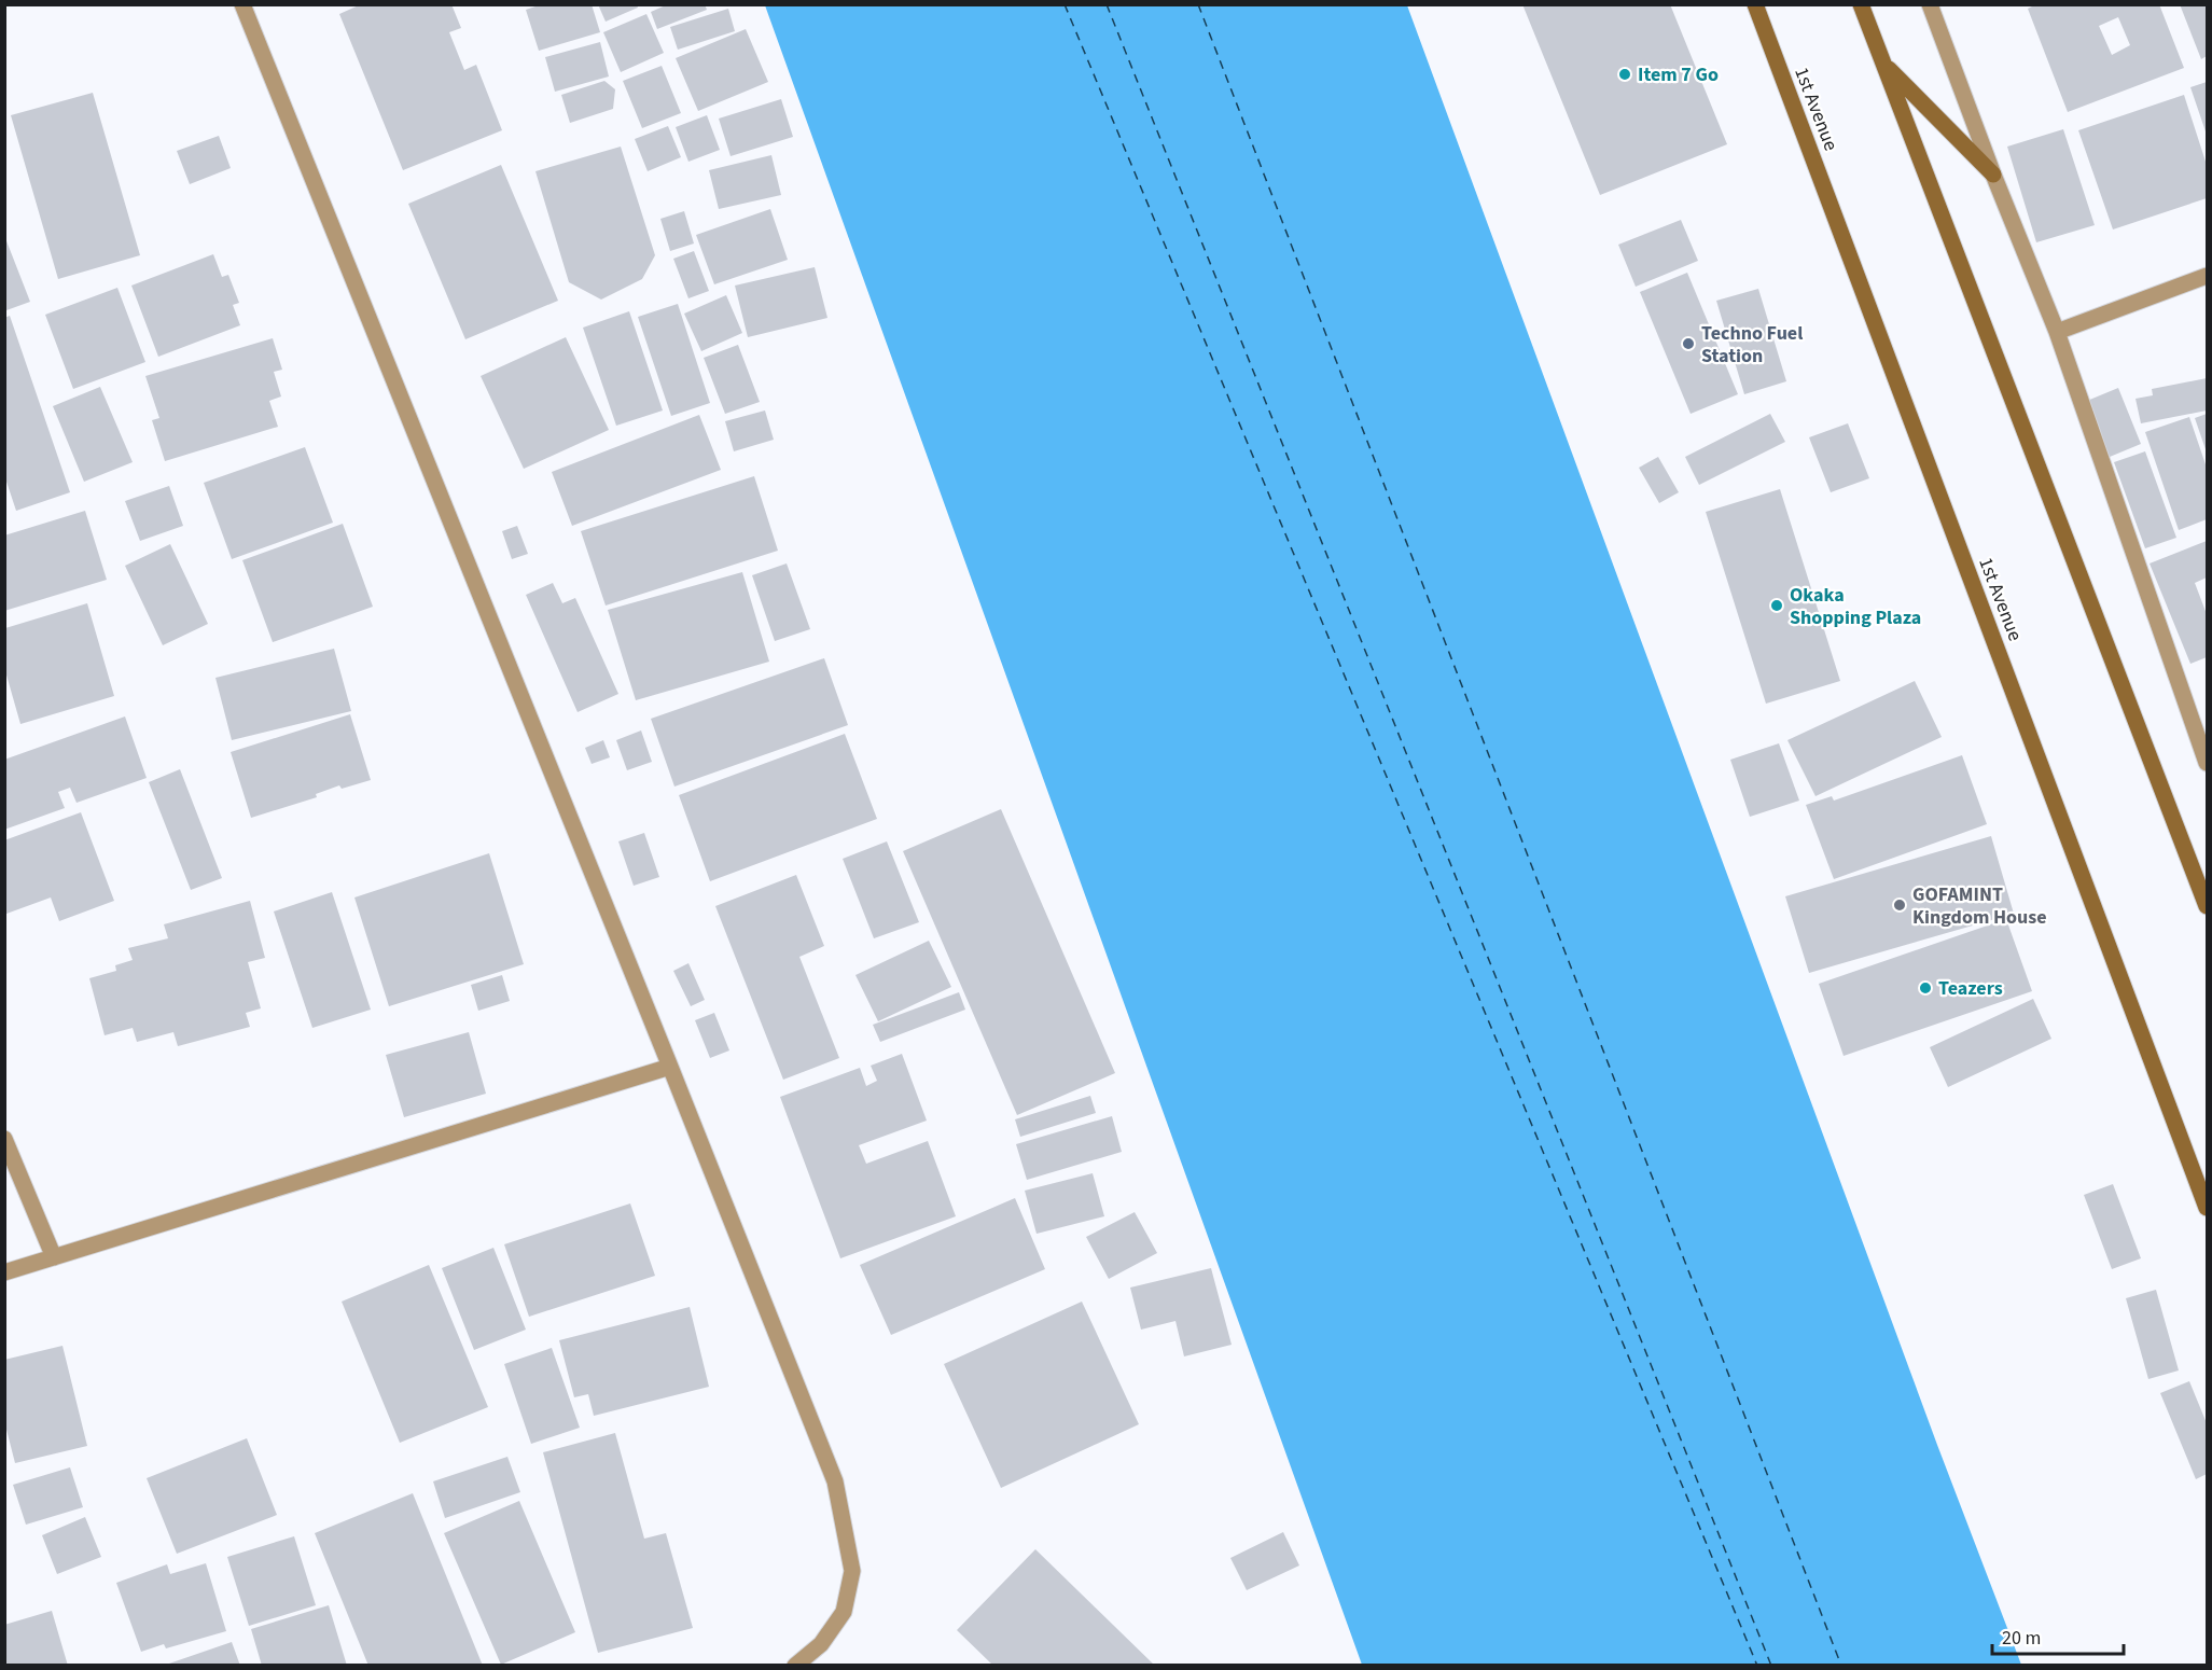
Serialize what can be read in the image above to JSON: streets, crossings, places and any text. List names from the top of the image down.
{
  "streets": {
    "main road": ["1st Avenue"]
  },
  "places": [
    "Item 7 Go",
    "Techno Fuel Station",
    "Okaka Shopping Plaza",
    "GOFAMINT Kingdom House",
    "Teazers"
  ],
  "scale_bar": "20 m"
}
